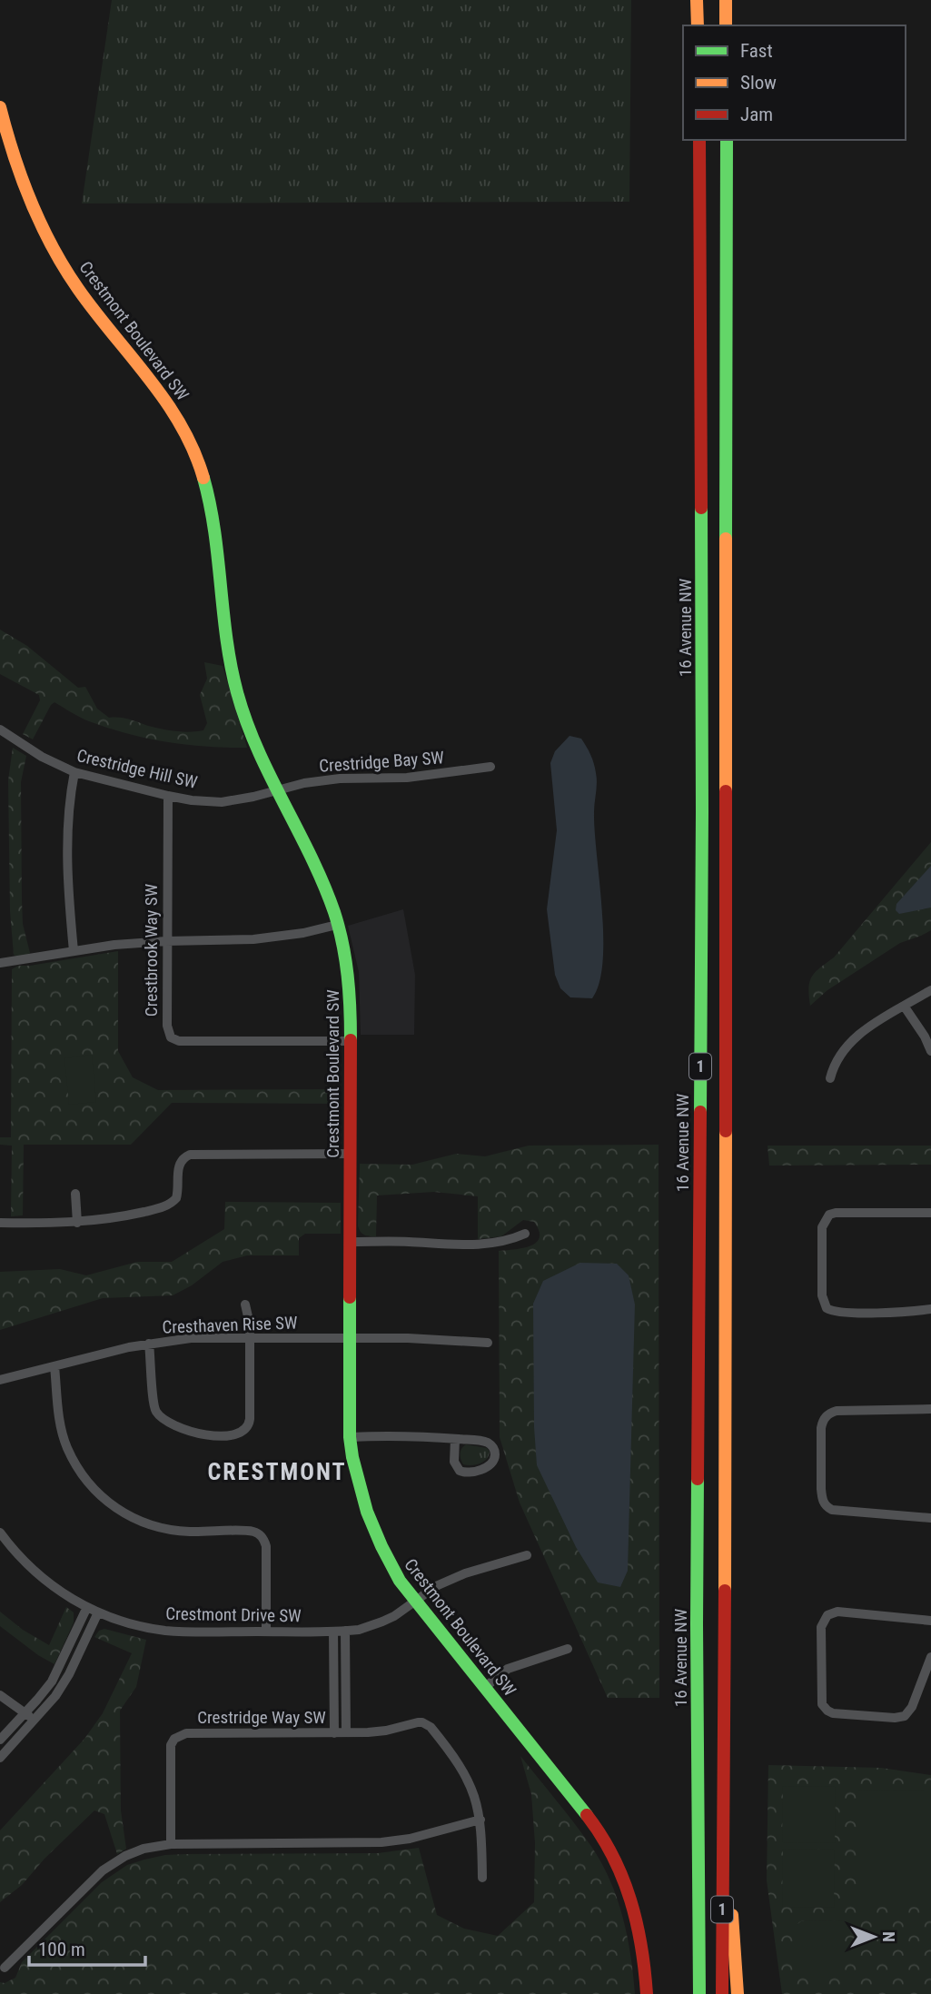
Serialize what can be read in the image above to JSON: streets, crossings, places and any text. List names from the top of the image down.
{
  "streets": {
    "main road": ["Crestmont Boulevard SW", "16 Avenue NW", "1"],
    "street": [
      "Crestridge Bay SW",
      "Crestridge Hill SW",
      "Crestbrook Way SW",
      "Cresthaven Rise SW",
      "Crestmont Drive SW",
      "Crestridge Way SW"
    ]
  },
  "crossings": [
    ["Crestmont Boulevard SW", "Crestridge Bay SW"],
    ["Crestmont Boulevard SW", "Crestridge Hill SW"],
    ["Crestmont Boulevard SW", "Crestbrook Way SW"],
    ["Crestmont Boulevard SW", "Cresthaven Rise SW"],
    ["Crestmont Boulevard SW", "Crestmont Drive SW"],
    ["Crestridge Bay SW", "Crestridge Hill SW"],
    ["Crestridge Hill SW", "Crestbrook Way SW"]
  ],
  "districts": ["CRESTMONT"],
  "legend": ["Fast", "Slow", "Jam"],
  "scale_bar": "100 m",
  "north": "right"
}
